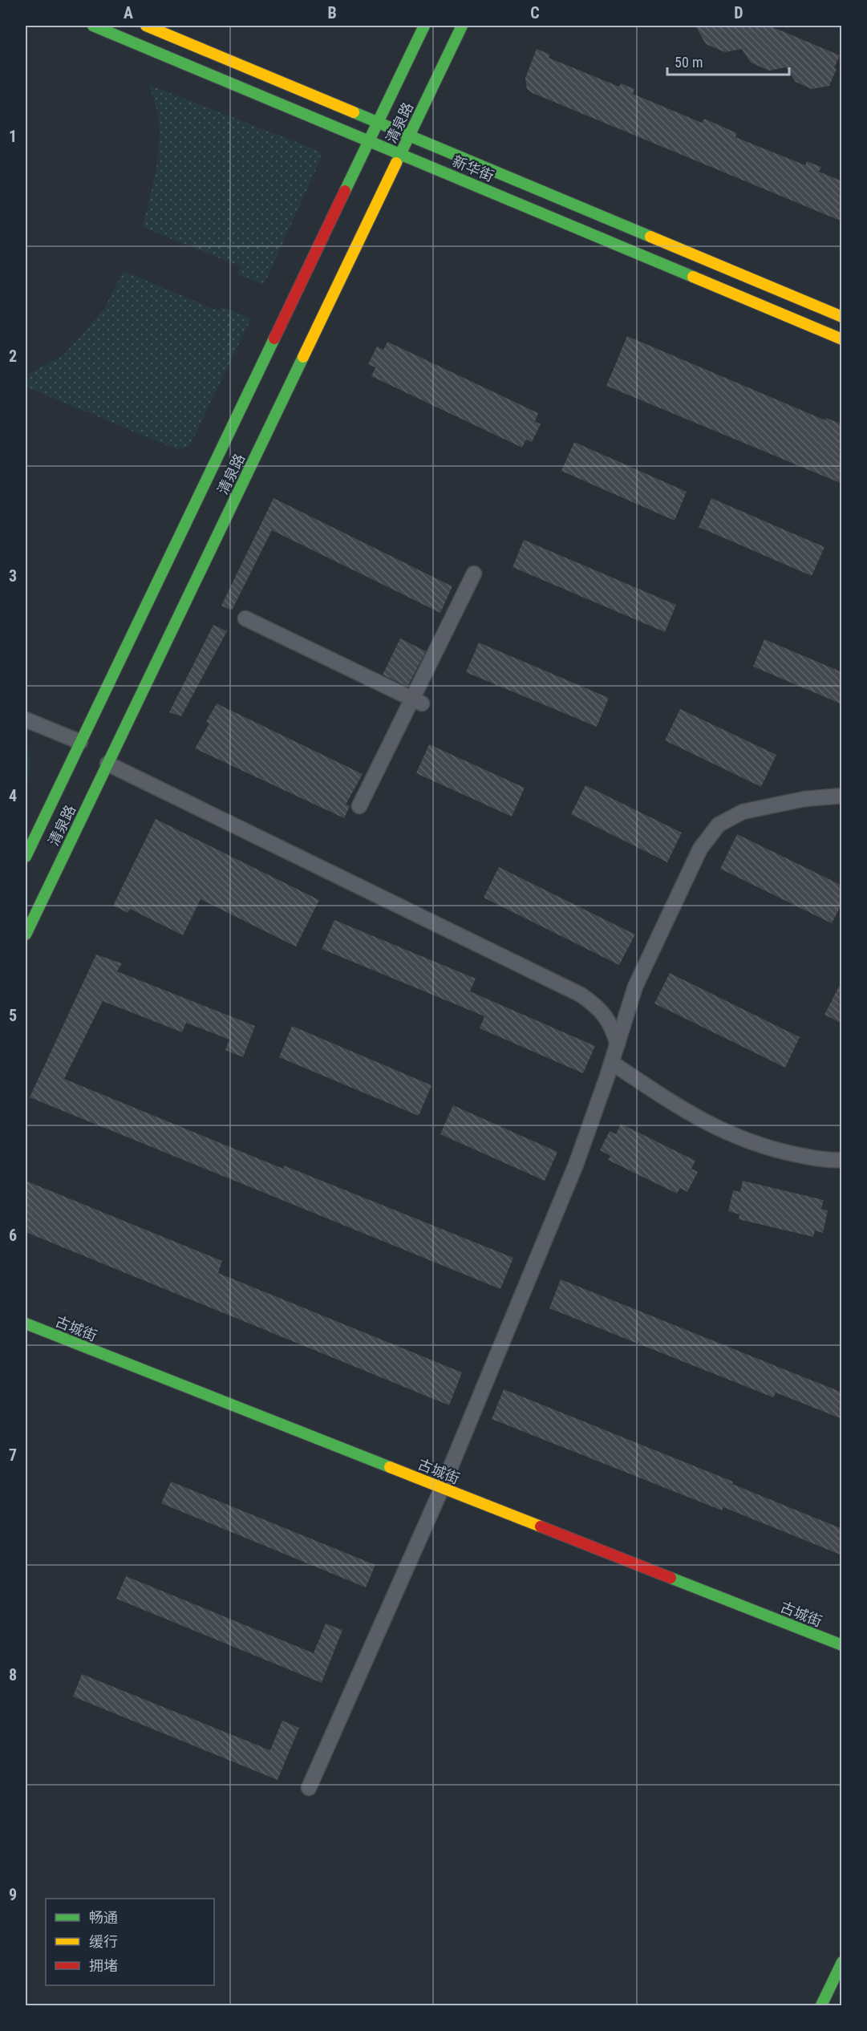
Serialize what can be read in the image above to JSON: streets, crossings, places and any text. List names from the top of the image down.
{
  "streets": {
    "street": ["清泉路", "新华街", "古城街"]
  },
  "crossings": [
    ["清泉路", "新华街"]
  ],
  "legend": ["畅通", "缓行", "拥堵"],
  "scale_bar": "50 m",
  "grid": {
    "columns": [
      "A",
      "B",
      "C",
      "D"
    ],
    "rows": [
      "1",
      "2",
      "3",
      "4",
      "5",
      "6",
      "7",
      "8",
      "9"
    ]
  }
}
